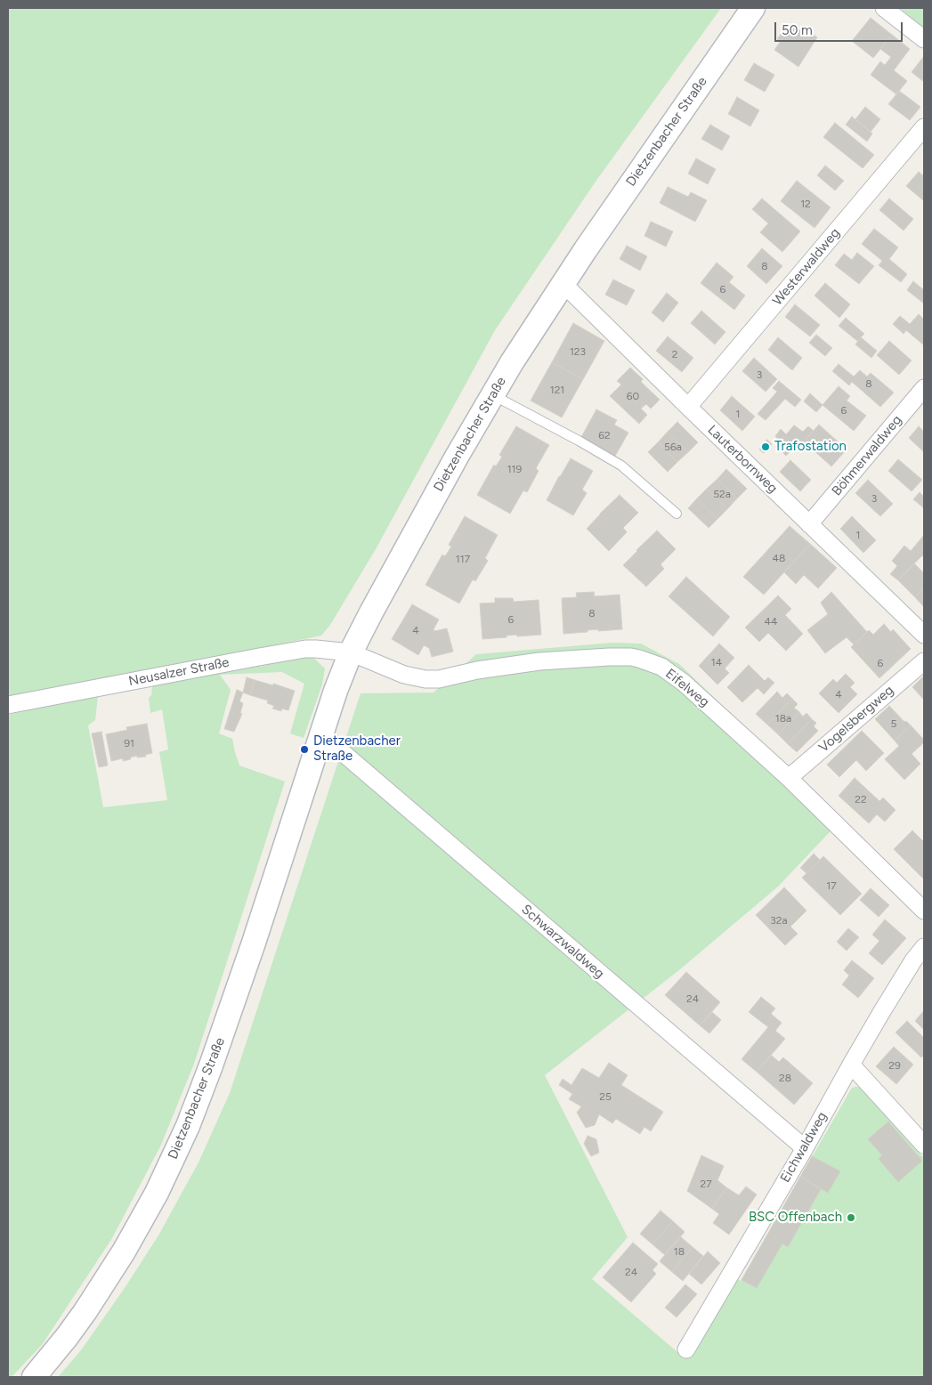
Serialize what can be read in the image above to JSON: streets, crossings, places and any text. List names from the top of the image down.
{
  "streets": {
    "main road": ["Dietzenbacher Straße"],
    "street": [
      "Westerwaldweg",
      "Böhmerwaldweg",
      "Lauterbornweg",
      "Neusalzer Straße",
      "Eifelweg",
      "Vogelsbergweg",
      "Schwarzwaldweg",
      "Eichwaldweg"
    ]
  },
  "crossings": [
    ["Dietzenbacher Straße", "Lauterbornweg"],
    ["Dietzenbacher Straße", "Neusalzer Straße"],
    ["Dietzenbacher Straße", "Eifelweg"],
    ["Dietzenbacher Straße", "Schwarzwaldweg"],
    ["Westerwaldweg", "Lauterbornweg"],
    ["Böhmerwaldweg", "Lauterbornweg"],
    ["Neusalzer Straße", "Eifelweg"],
    ["Eifelweg", "Vogelsbergweg"],
    ["Schwarzwaldweg", "Eichwaldweg"]
  ],
  "places": ["Trafostation", "Dietzenbacher Straße", "BSC Offenbach"],
  "house_numbers": [
    "12",
    "8",
    "6",
    "123",
    "2",
    "3",
    "8",
    "121",
    "60",
    "6",
    "1",
    "62",
    "56a",
    "119",
    "52a",
    "3",
    "1",
    "48",
    "117",
    "8",
    "6",
    "44",
    "4",
    "14",
    "6",
    "4",
    "18a",
    "5",
    "91",
    "22",
    "17",
    "32a",
    "24",
    "29",
    "28",
    "25",
    "27",
    "18",
    "24"
  ],
  "scale_bar": "50 m"
}
